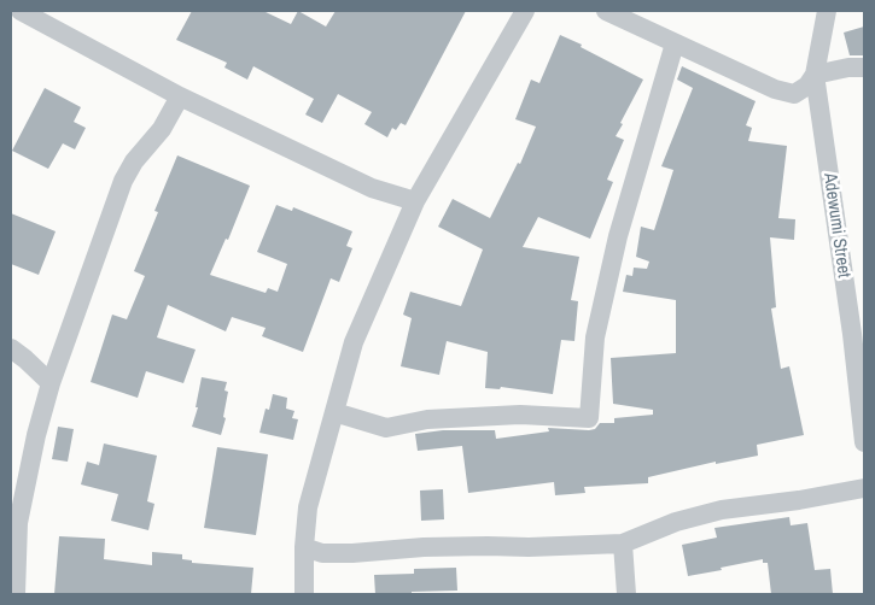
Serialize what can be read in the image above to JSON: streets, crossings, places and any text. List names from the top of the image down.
{
  "streets": {
    "street": ["Adewumi Street"]
  }
}
